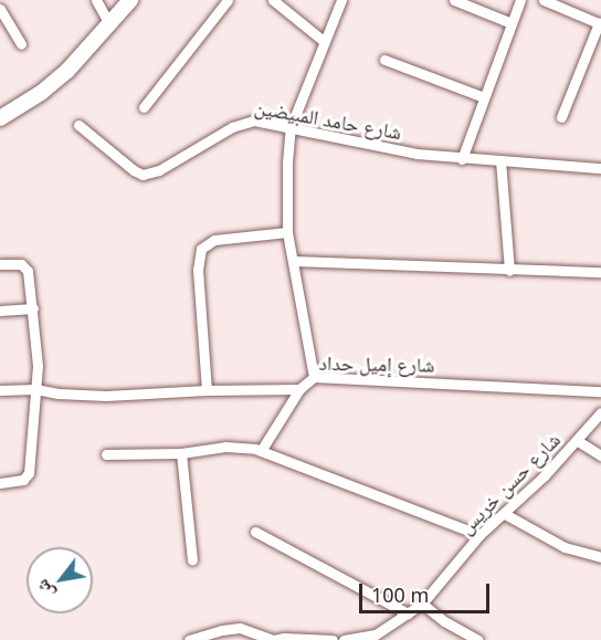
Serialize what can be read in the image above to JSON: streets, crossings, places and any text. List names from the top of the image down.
{
  "streets": {
    "street": ["شارع حامد المبيضين", "شارع إميل حداد", "شارع حسن خريس"]
  },
  "scale_bar": "100 m",
  "north": "bottom left"
}
